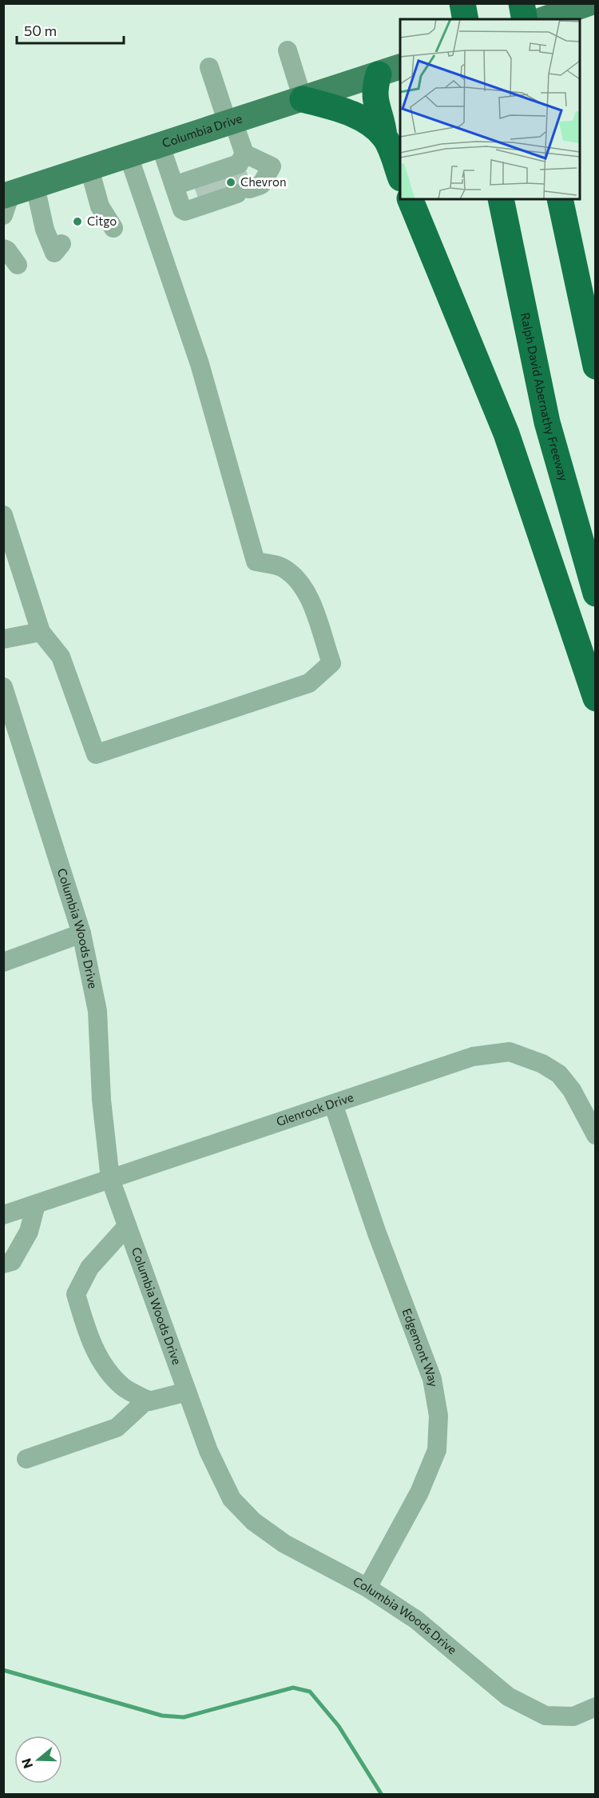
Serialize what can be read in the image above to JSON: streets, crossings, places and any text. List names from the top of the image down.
{
  "streets": {
    "highway": ["Ralph David Abernathy Freeway"],
    "main road": ["Columbia Drive"],
    "street": ["Columbia Woods Drive", "Glenrock Drive", "Edgemont Way"]
  },
  "crossings": [
    ["Columbia Woods Drive", "Glenrock Drive"],
    ["Columbia Woods Drive", "Edgemont Way"],
    ["Glenrock Drive", "Edgemont Way"]
  ],
  "places": ["Chevron", "Citgo"],
  "scale_bar": "50 m",
  "north": "left"
}
